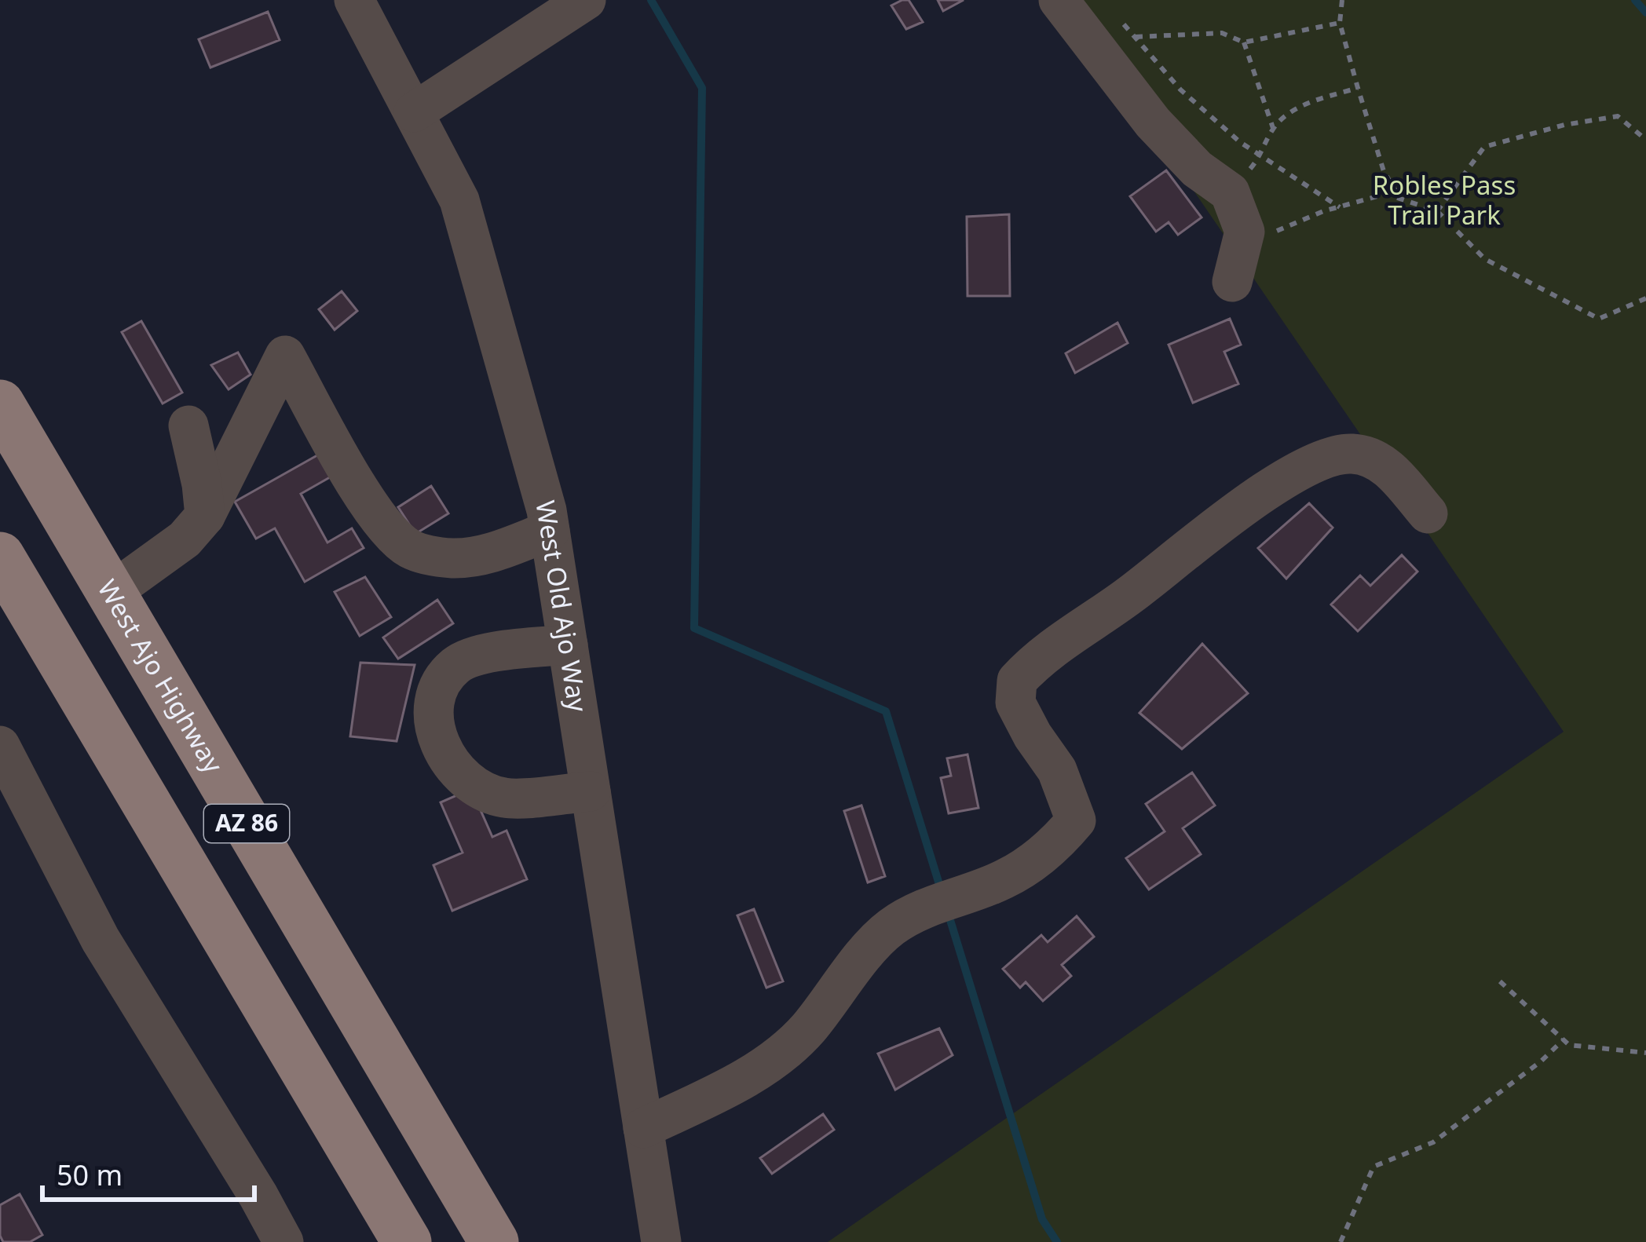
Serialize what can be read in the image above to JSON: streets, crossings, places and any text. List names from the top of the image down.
{
  "streets": {
    "main road": ["West Ajo Highway", "AZ 86"],
    "street": ["West Old Ajo Way"]
  },
  "parks": ["Robles Pass Trail Park"],
  "scale_bar": "50 m"
}
